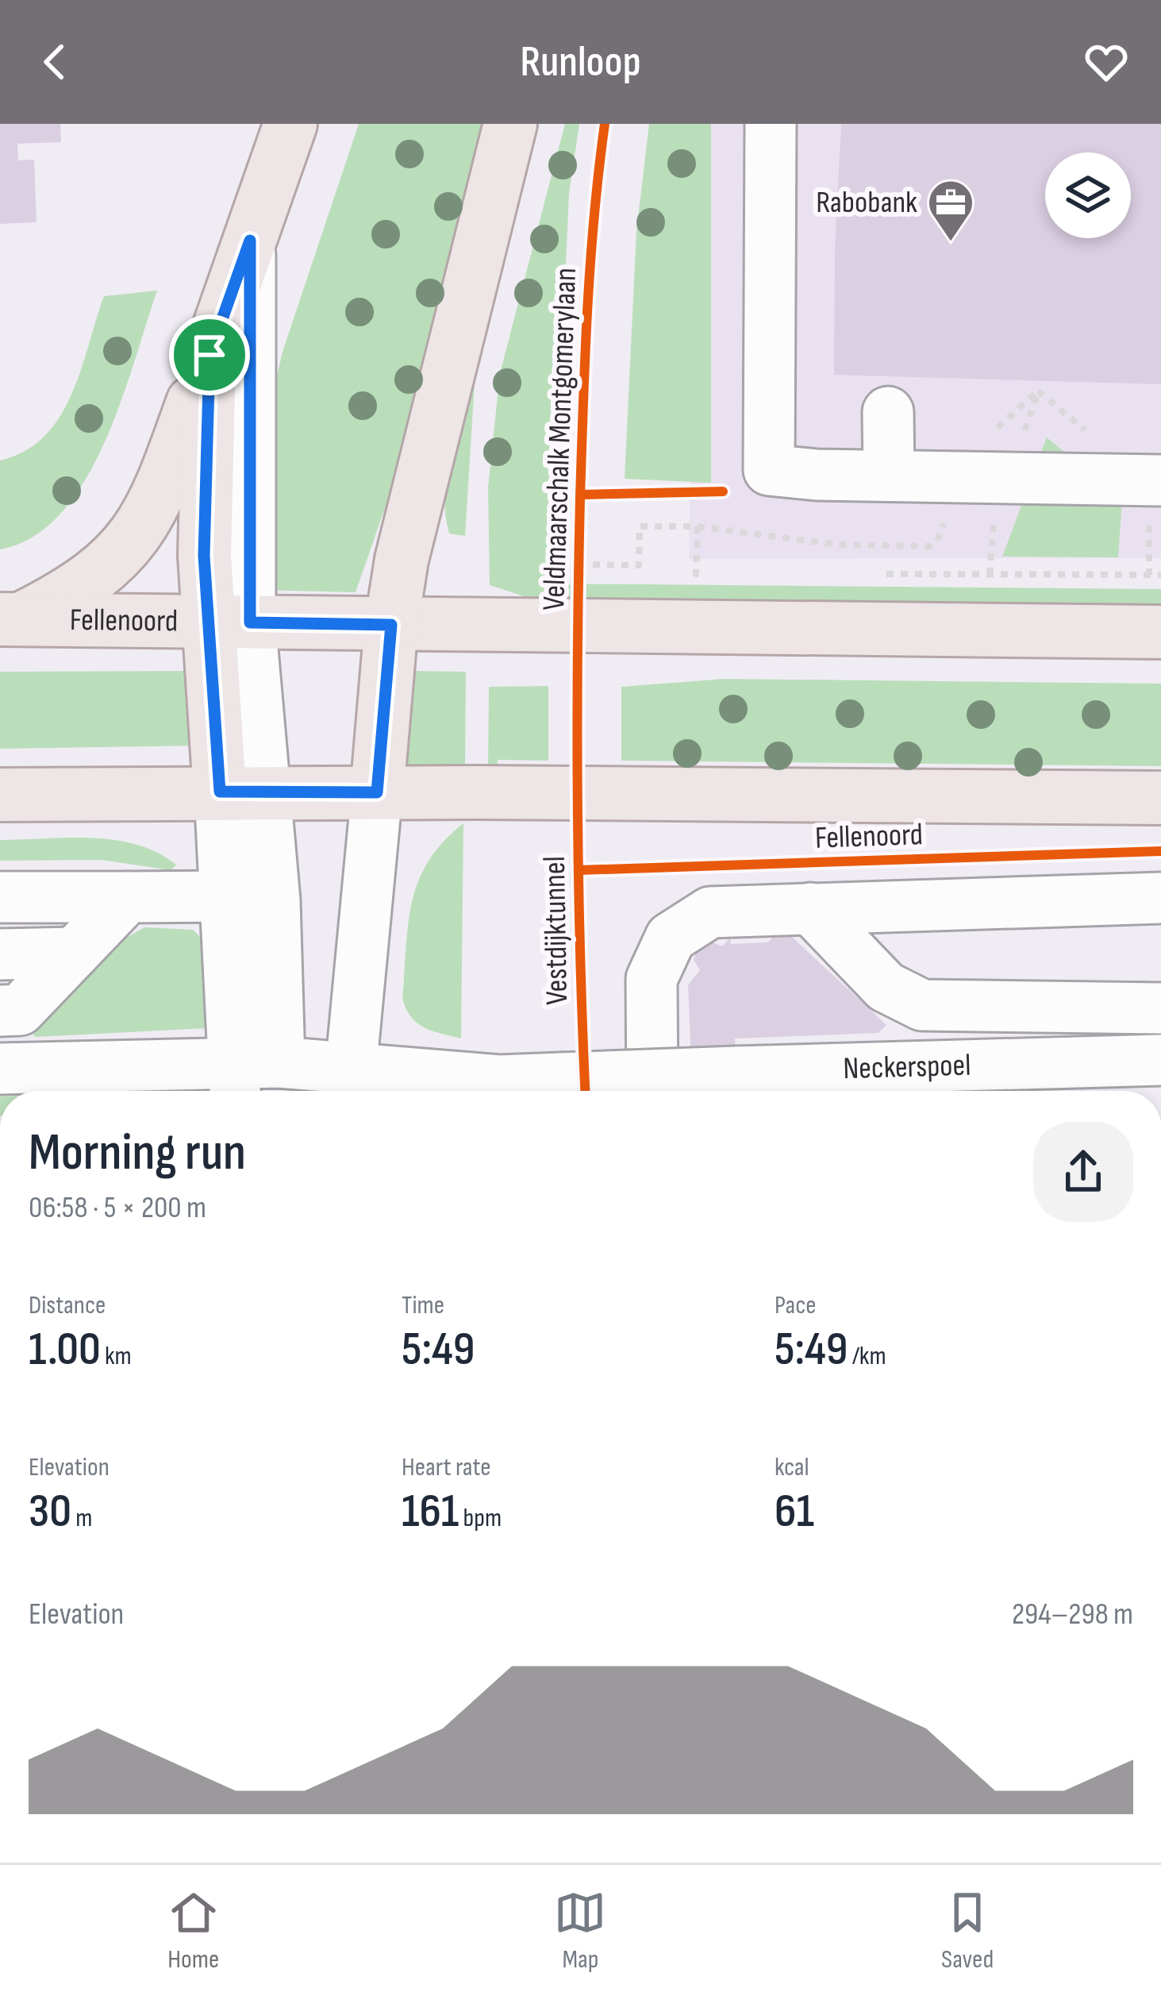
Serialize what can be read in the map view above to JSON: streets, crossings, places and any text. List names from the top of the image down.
{
  "streets": {
    "main road": ["Fellenoord"],
    "street": ["Neckerspoel"],
    "cycle path": ["Veldmaarschalk Montgomerylaan", "Vestdijktunnel"]
  },
  "places": {
    "office": ["Rabobank"]
  },
  "page": {
    "header": "Runloop",
    "heading": ["Morning run", "06:58 · 5 × 200 m"],
    "stats": [
      ["Distance", "1.00 km"],
      ["Time", "5:49"],
      ["Pace", "5:49 /km"],
      ["Elevation", "30 m"],
      ["Heart rate", "161 bpm"],
      ["kcal", "61"]
    ],
    "chart": ["Elevation", "294–298 m"],
    "tabs": ["Home", "Map", "Saved"]
  }
}
